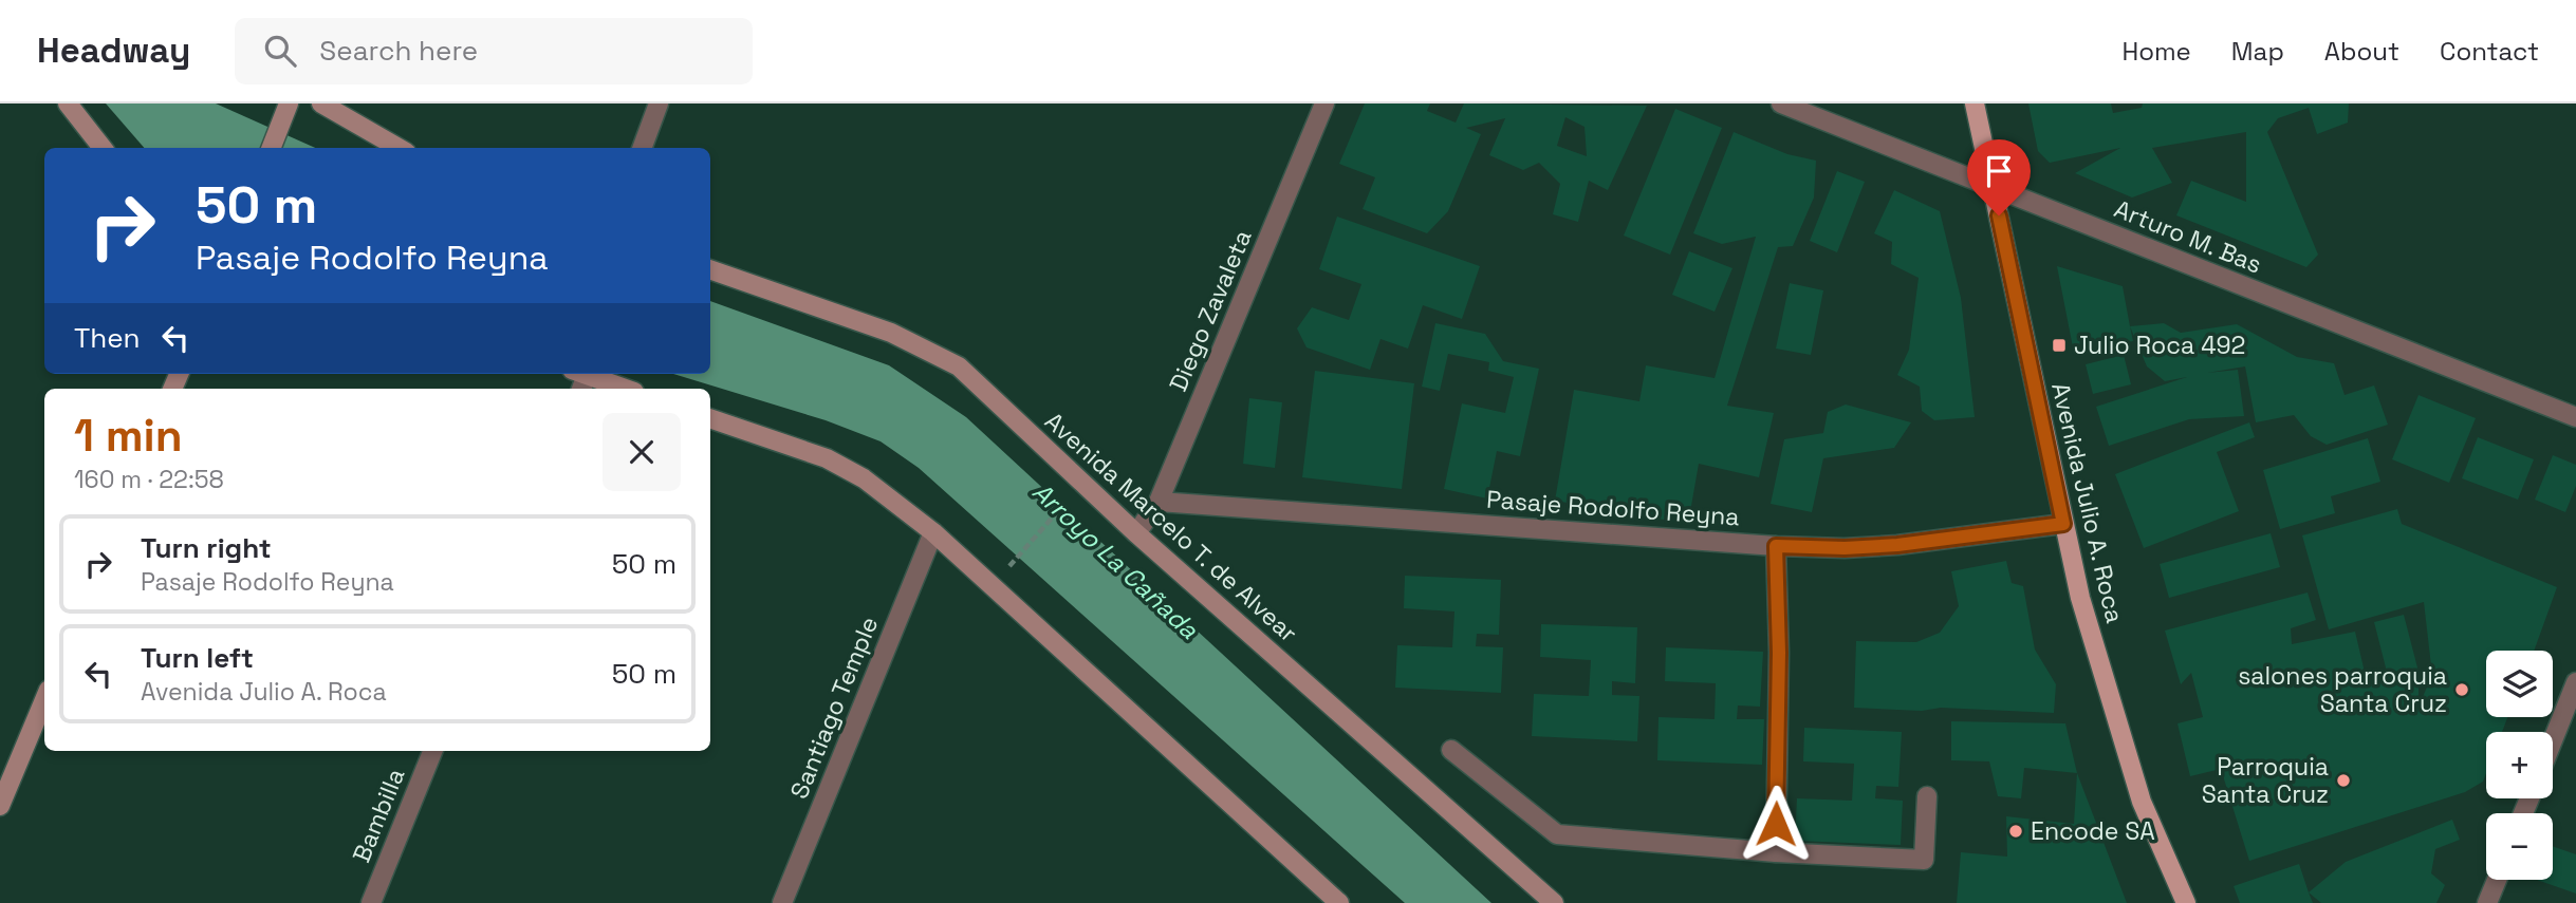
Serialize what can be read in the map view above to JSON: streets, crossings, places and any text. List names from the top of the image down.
{
  "streets": {
    "main road": ["Avenida Julio A. Roca", "Avenida Marcelo T. de Alvear"],
    "street": [
      "Arturo M. Bas",
      "Diego Zavaleta",
      "Pasaje Rodolfo Reyna",
      "Santiago Temple",
      "Bambilla"
    ]
  },
  "crossings": [
    ["Arturo M. Bas", "Avenida Julio A. Roca"],
    ["Diego Zavaleta", "Pasaje Rodolfo Reyna"],
    ["Diego Zavaleta", "Avenida Marcelo T. de Alvear"],
    ["Avenida Julio A. Roca", "Pasaje Rodolfo Reyna"]
  ],
  "water": ["Arroyo La Cañada"],
  "places": {
    "transit": ["Julio Roca 492"],
    "other": ["salones parroquia Santa Cruz", "Parroquia Santa Cruz", "Encode SA"]
  },
  "page": {
    "header": "Headway",
    "search": "Search here",
    "nav": [
      "Home",
      "Map",
      "About",
      "Contact"
    ],
    "turn": ["50 m", "Pasaje Rodolfo Reyna"],
    "then": "Then",
    "heading": ["1 min", "160 m · 22:58"],
    "list": [
      {
        "name": "Turn right",
        "note": "Pasaje Rodolfo Reyna",
        "value": "50 m"
      },
      {
        "name": "Turn left",
        "note": "Avenida Julio A. Roca",
        "value": "50 m"
      }
    ],
    "map_buttons": ["+", "−"]
  }
}
